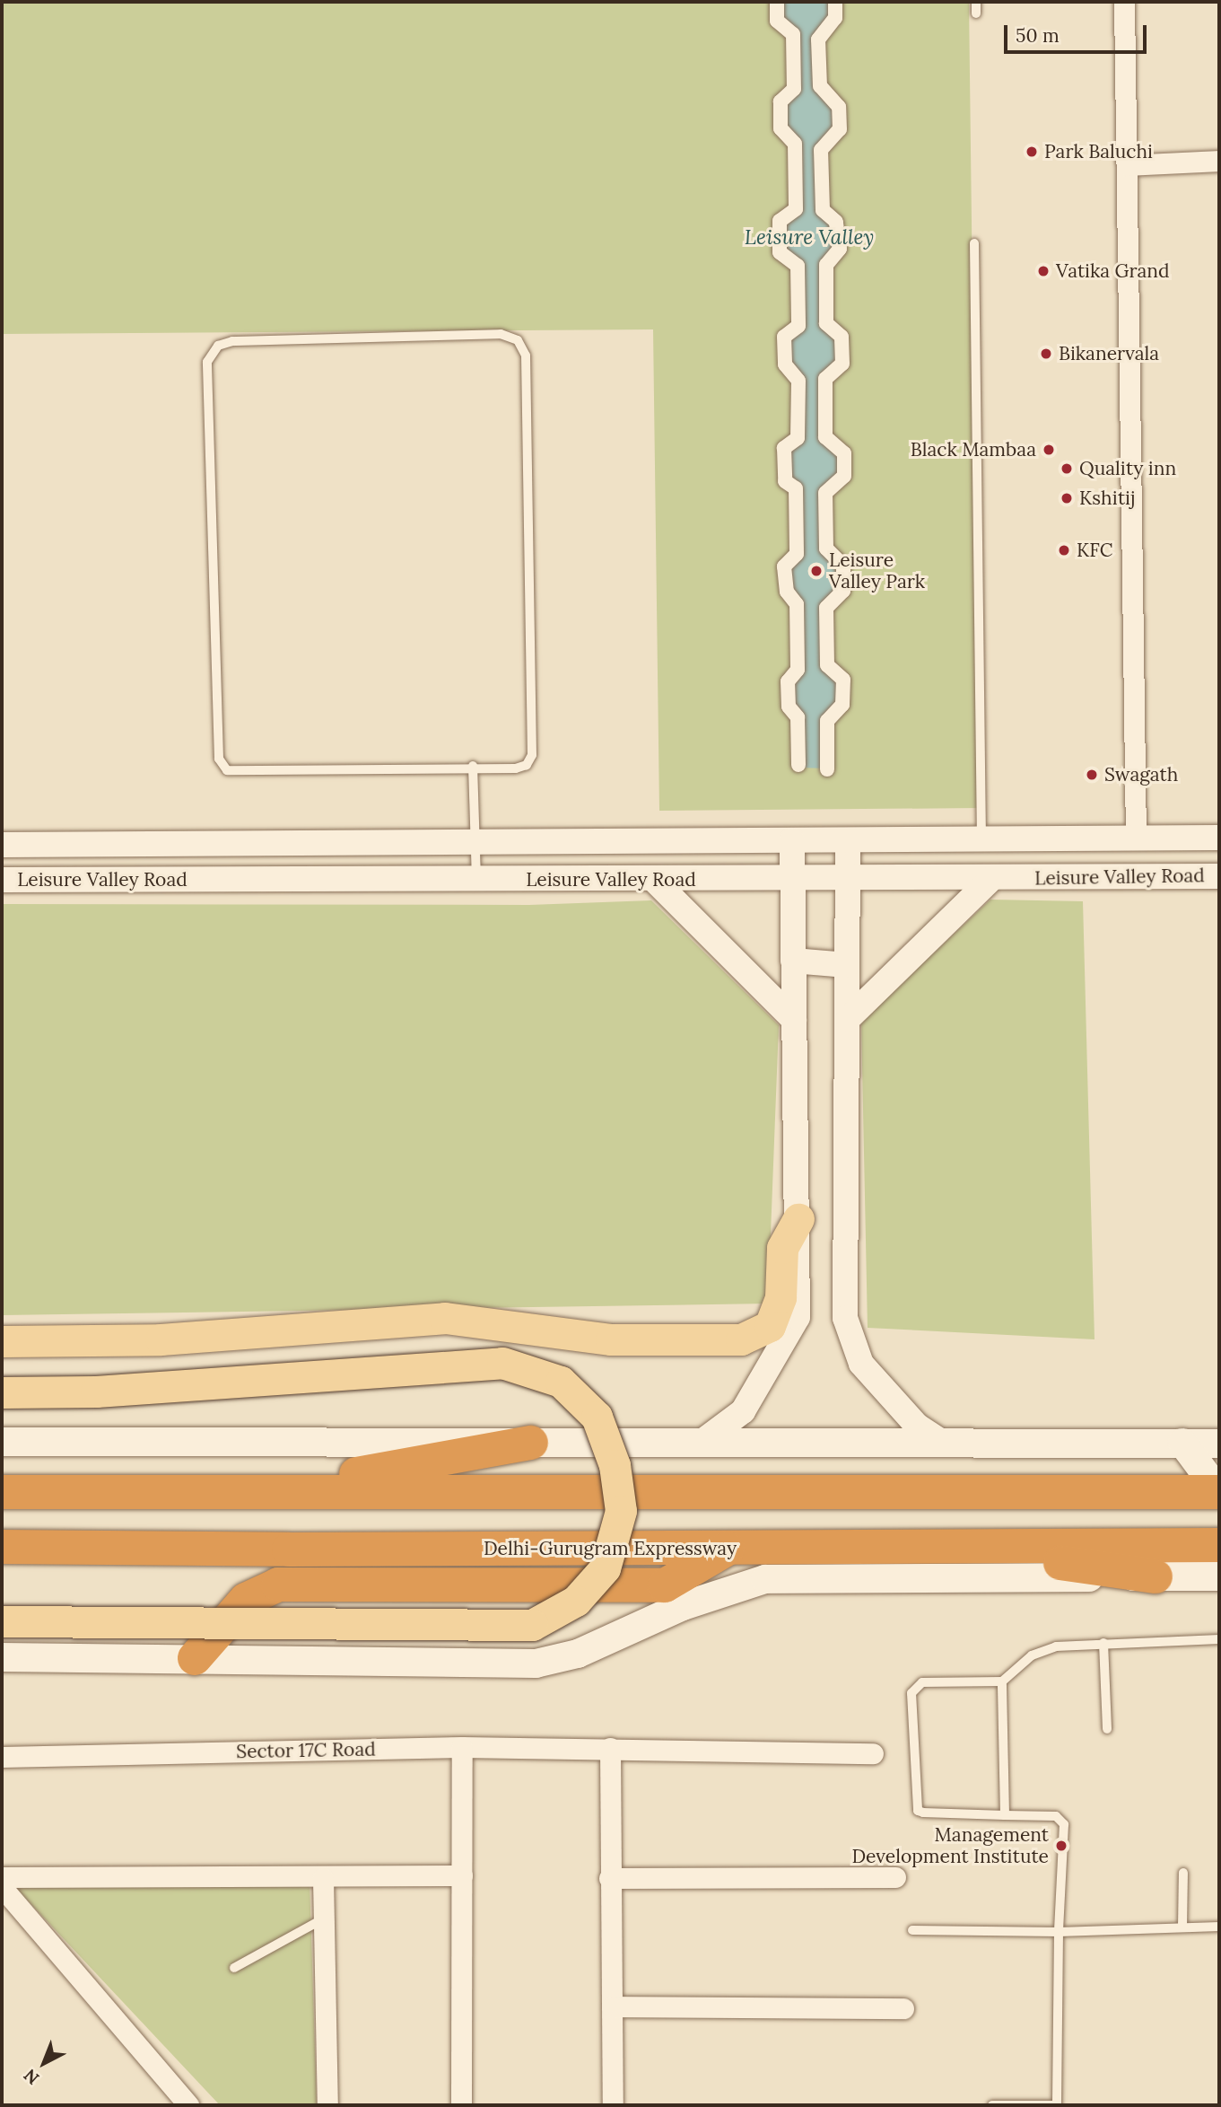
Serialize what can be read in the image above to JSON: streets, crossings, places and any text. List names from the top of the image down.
{
  "streets": {
    "highway": ["Delhi-Gurugram Expressway"],
    "street": ["Leisure Valley Road", "Sector 17C Road"]
  },
  "water": ["Leisure Valley"],
  "places": [
    "Park Baluchi",
    "Vatika Grand",
    "Bikanervala",
    "Black Mambaa",
    "Quality inn",
    "Kshitij",
    "KFC",
    "Leisure Valley Park",
    "Swagath",
    "Management Development Institute"
  ],
  "scale_bar": "50 m",
  "north": "bottom left"
}
